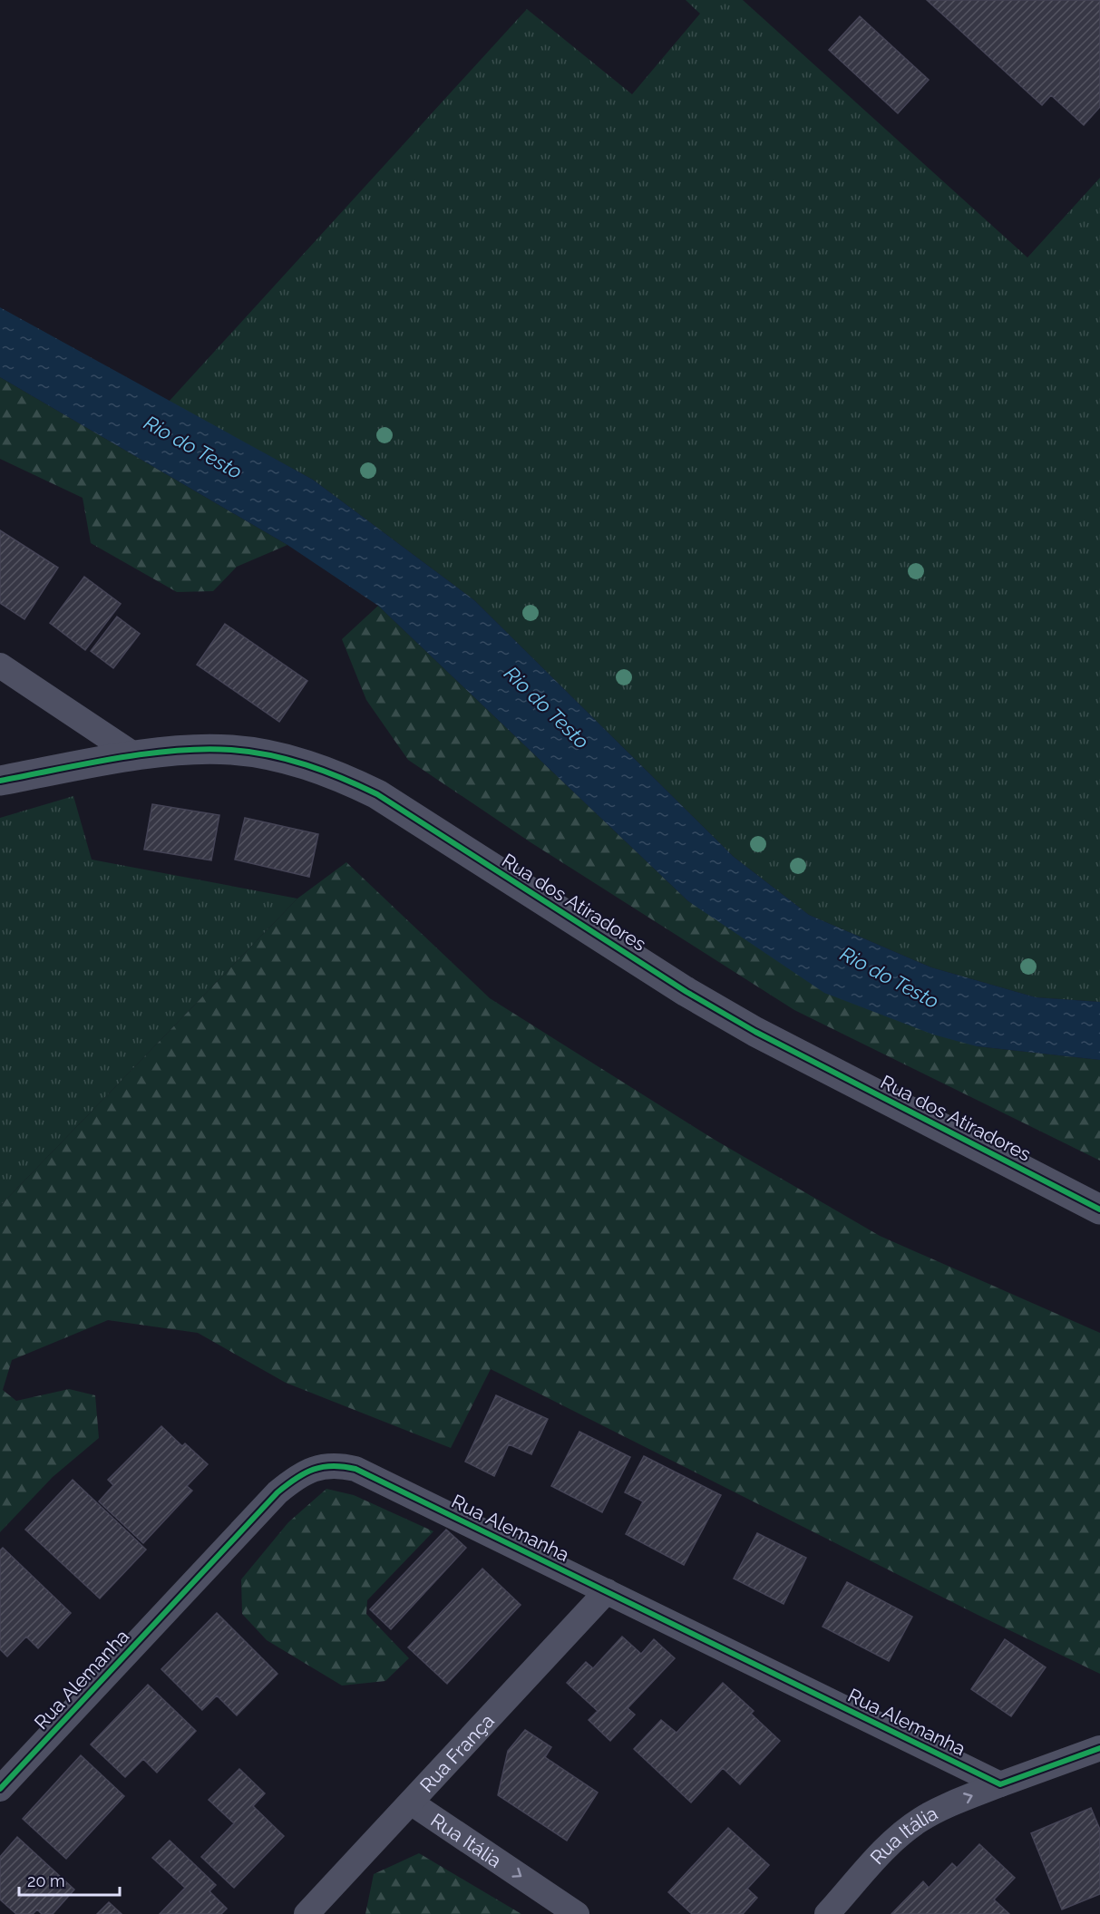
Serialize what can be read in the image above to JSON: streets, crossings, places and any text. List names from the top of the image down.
{
  "streets": {
    "street": [
      "Rua dos Atiradores",
      "Rua Alemanha",
      "Rua França",
      "Rua Itália"
    ]
  },
  "crossings": [
    ["Rua Alemanha", "Rua França"],
    ["Rua Alemanha", "Rua Itália"],
    ["Rua França", "Rua Itália"]
  ],
  "one_way": ["Rua Itália"],
  "water": ["Rio do Testo"],
  "scale_bar": "20 m"
}
